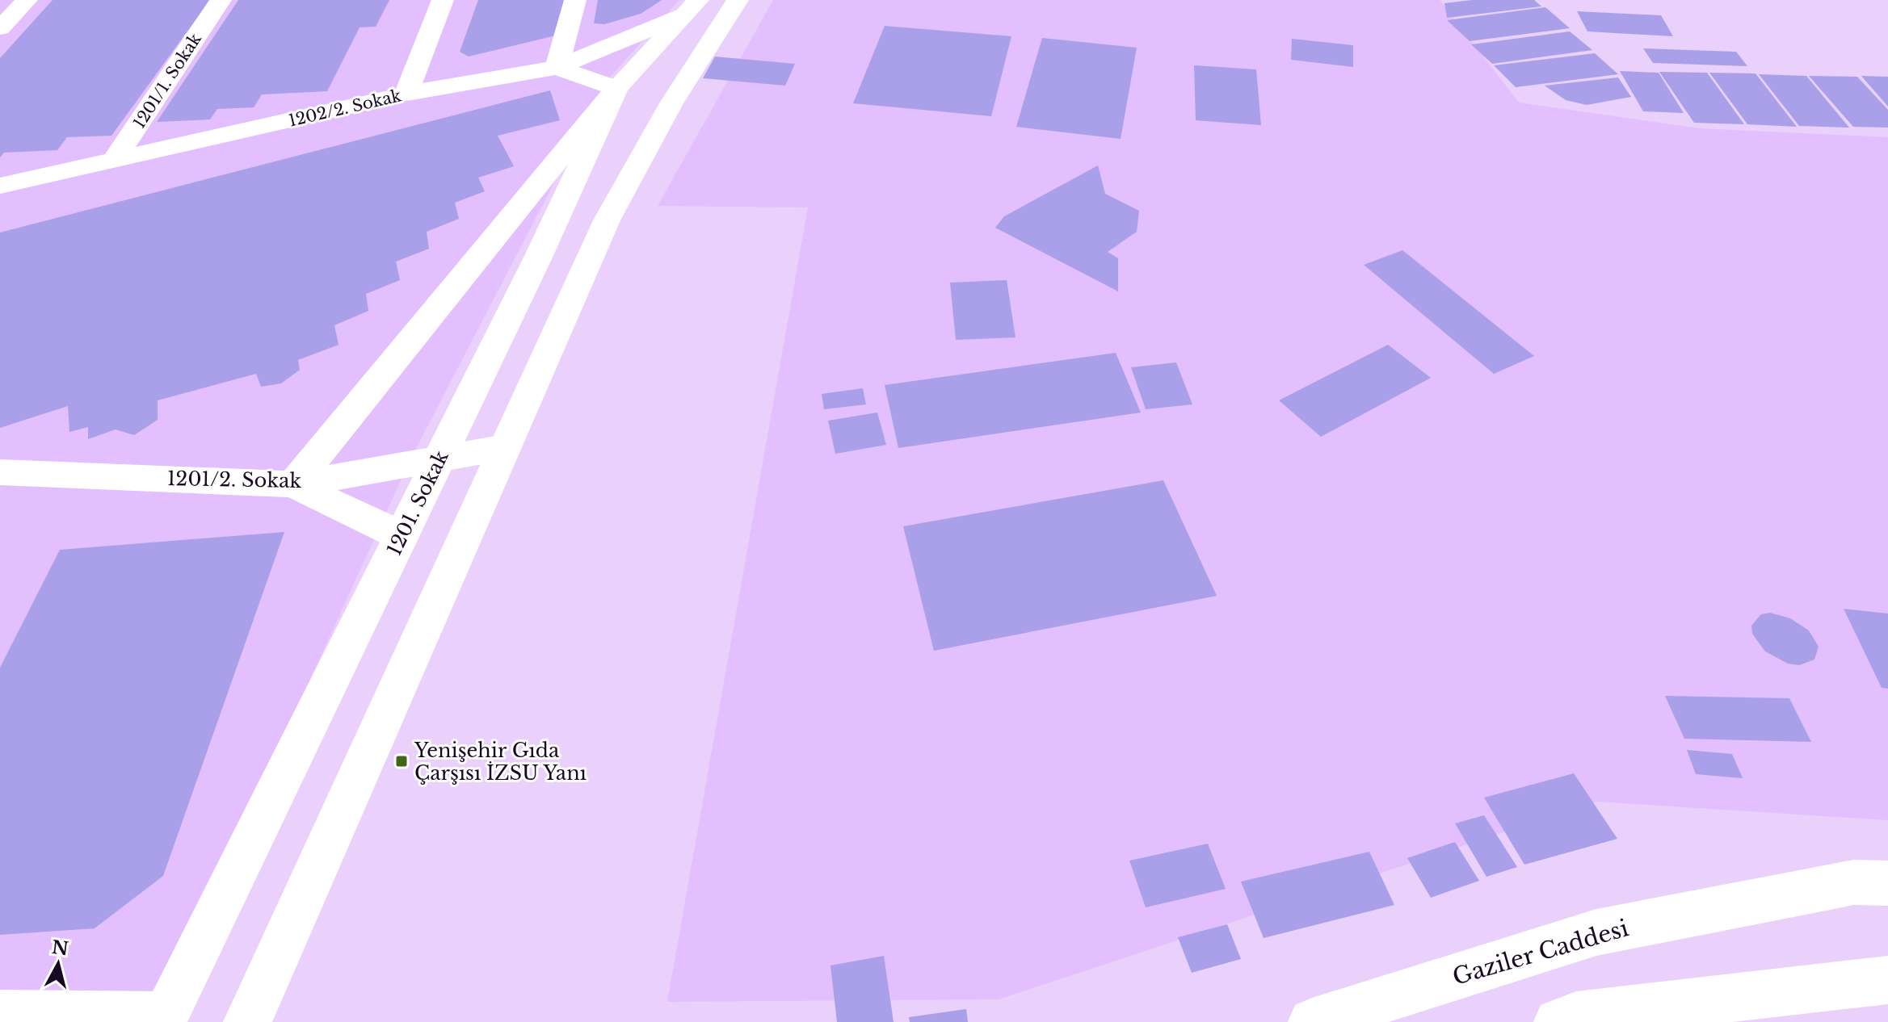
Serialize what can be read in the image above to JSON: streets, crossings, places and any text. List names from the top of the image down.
{
  "streets": {
    "main road": [
      "1201/1. Sokak",
      "1202/2. Sokak",
      "1201/2. Sokak",
      "1201. Sokak",
      "Gaziler Caddesi"
    ]
  },
  "crossings": [
    ["1201/1. Sokak", "1202/2. Sokak"],
    ["1202/2. Sokak", "1201. Sokak"],
    ["1201/2. Sokak", "1201. Sokak"]
  ],
  "places": {
    "transit": ["Yenişehir Gıda Çarşısı İZSU Yanı"]
  },
  "north": "top"
}
